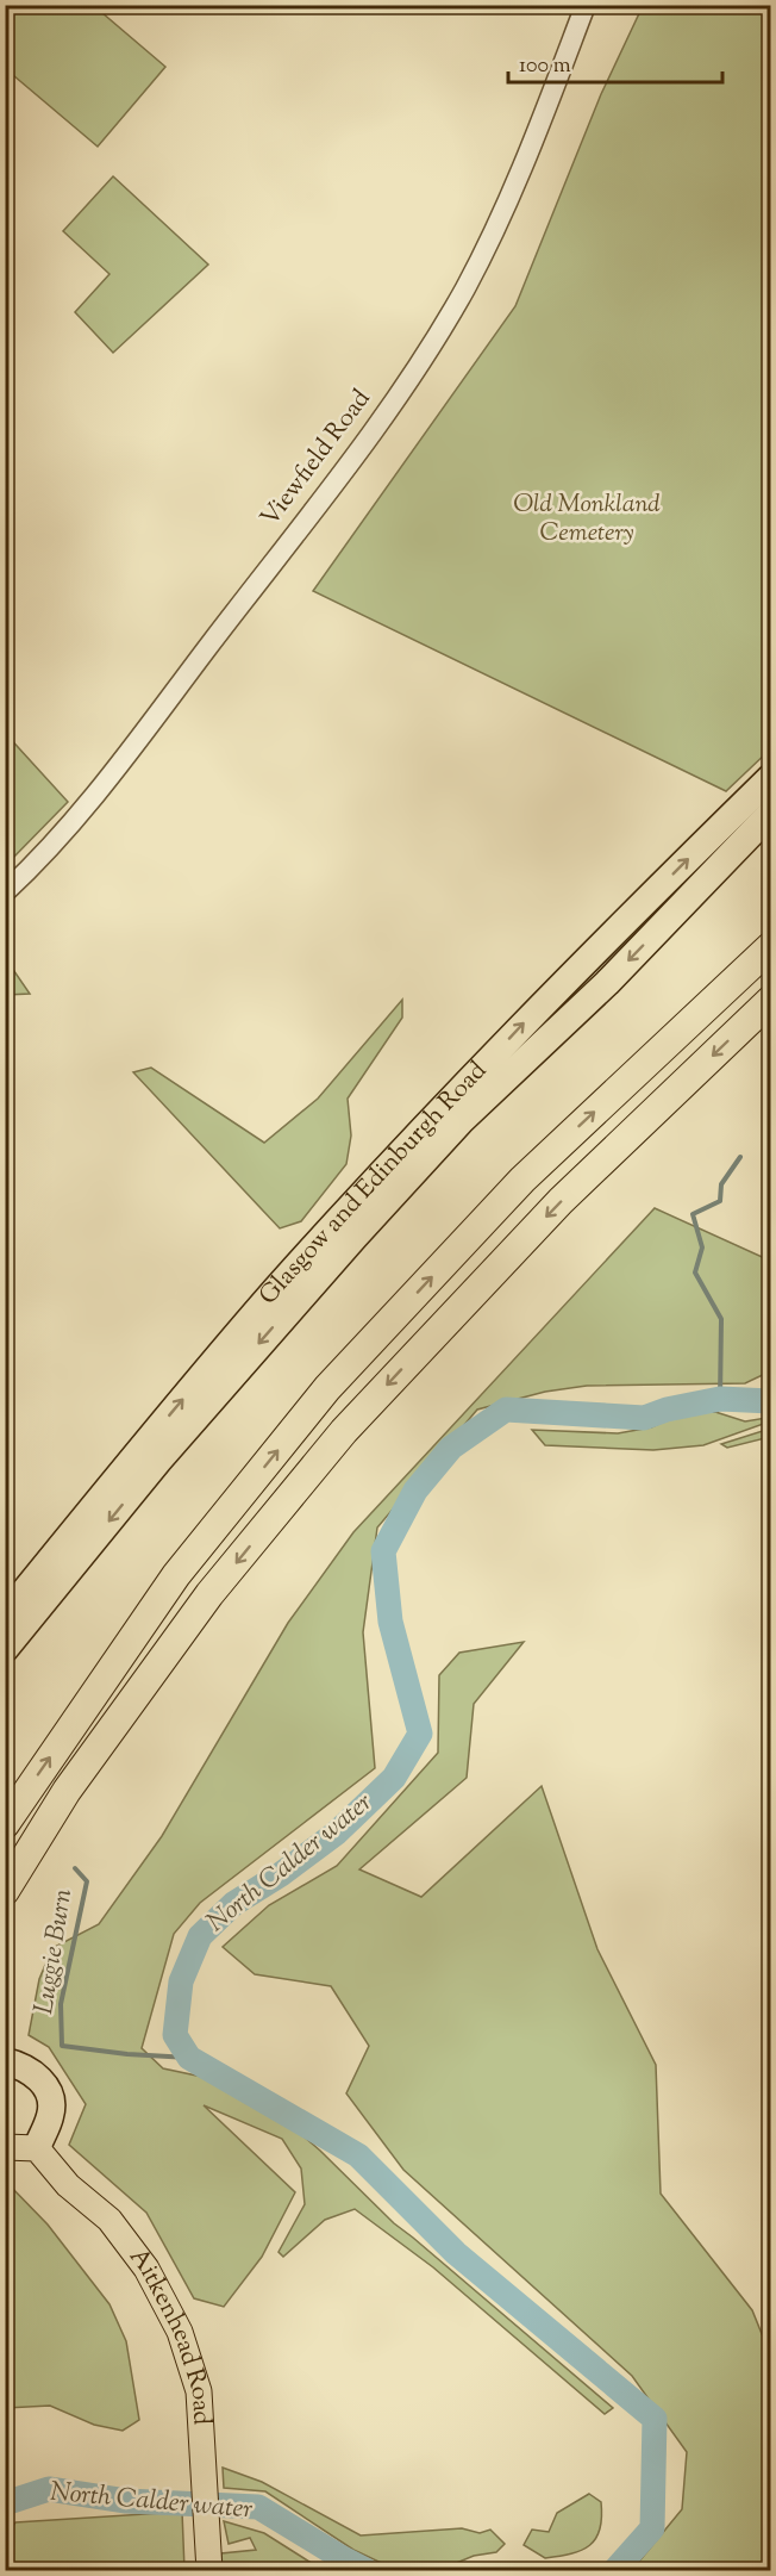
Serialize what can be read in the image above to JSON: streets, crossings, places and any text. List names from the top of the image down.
{
  "streets": {
    "highway": ["Glasgow and Edinburgh Road"],
    "main road": ["Aitkenhead Road"],
    "street": ["Viewfield Road"]
  },
  "water": ["North Calder water", "Luggie Burn"],
  "parks": ["Old Monkland Cemetery"],
  "scale_bar": "100 m"
}
